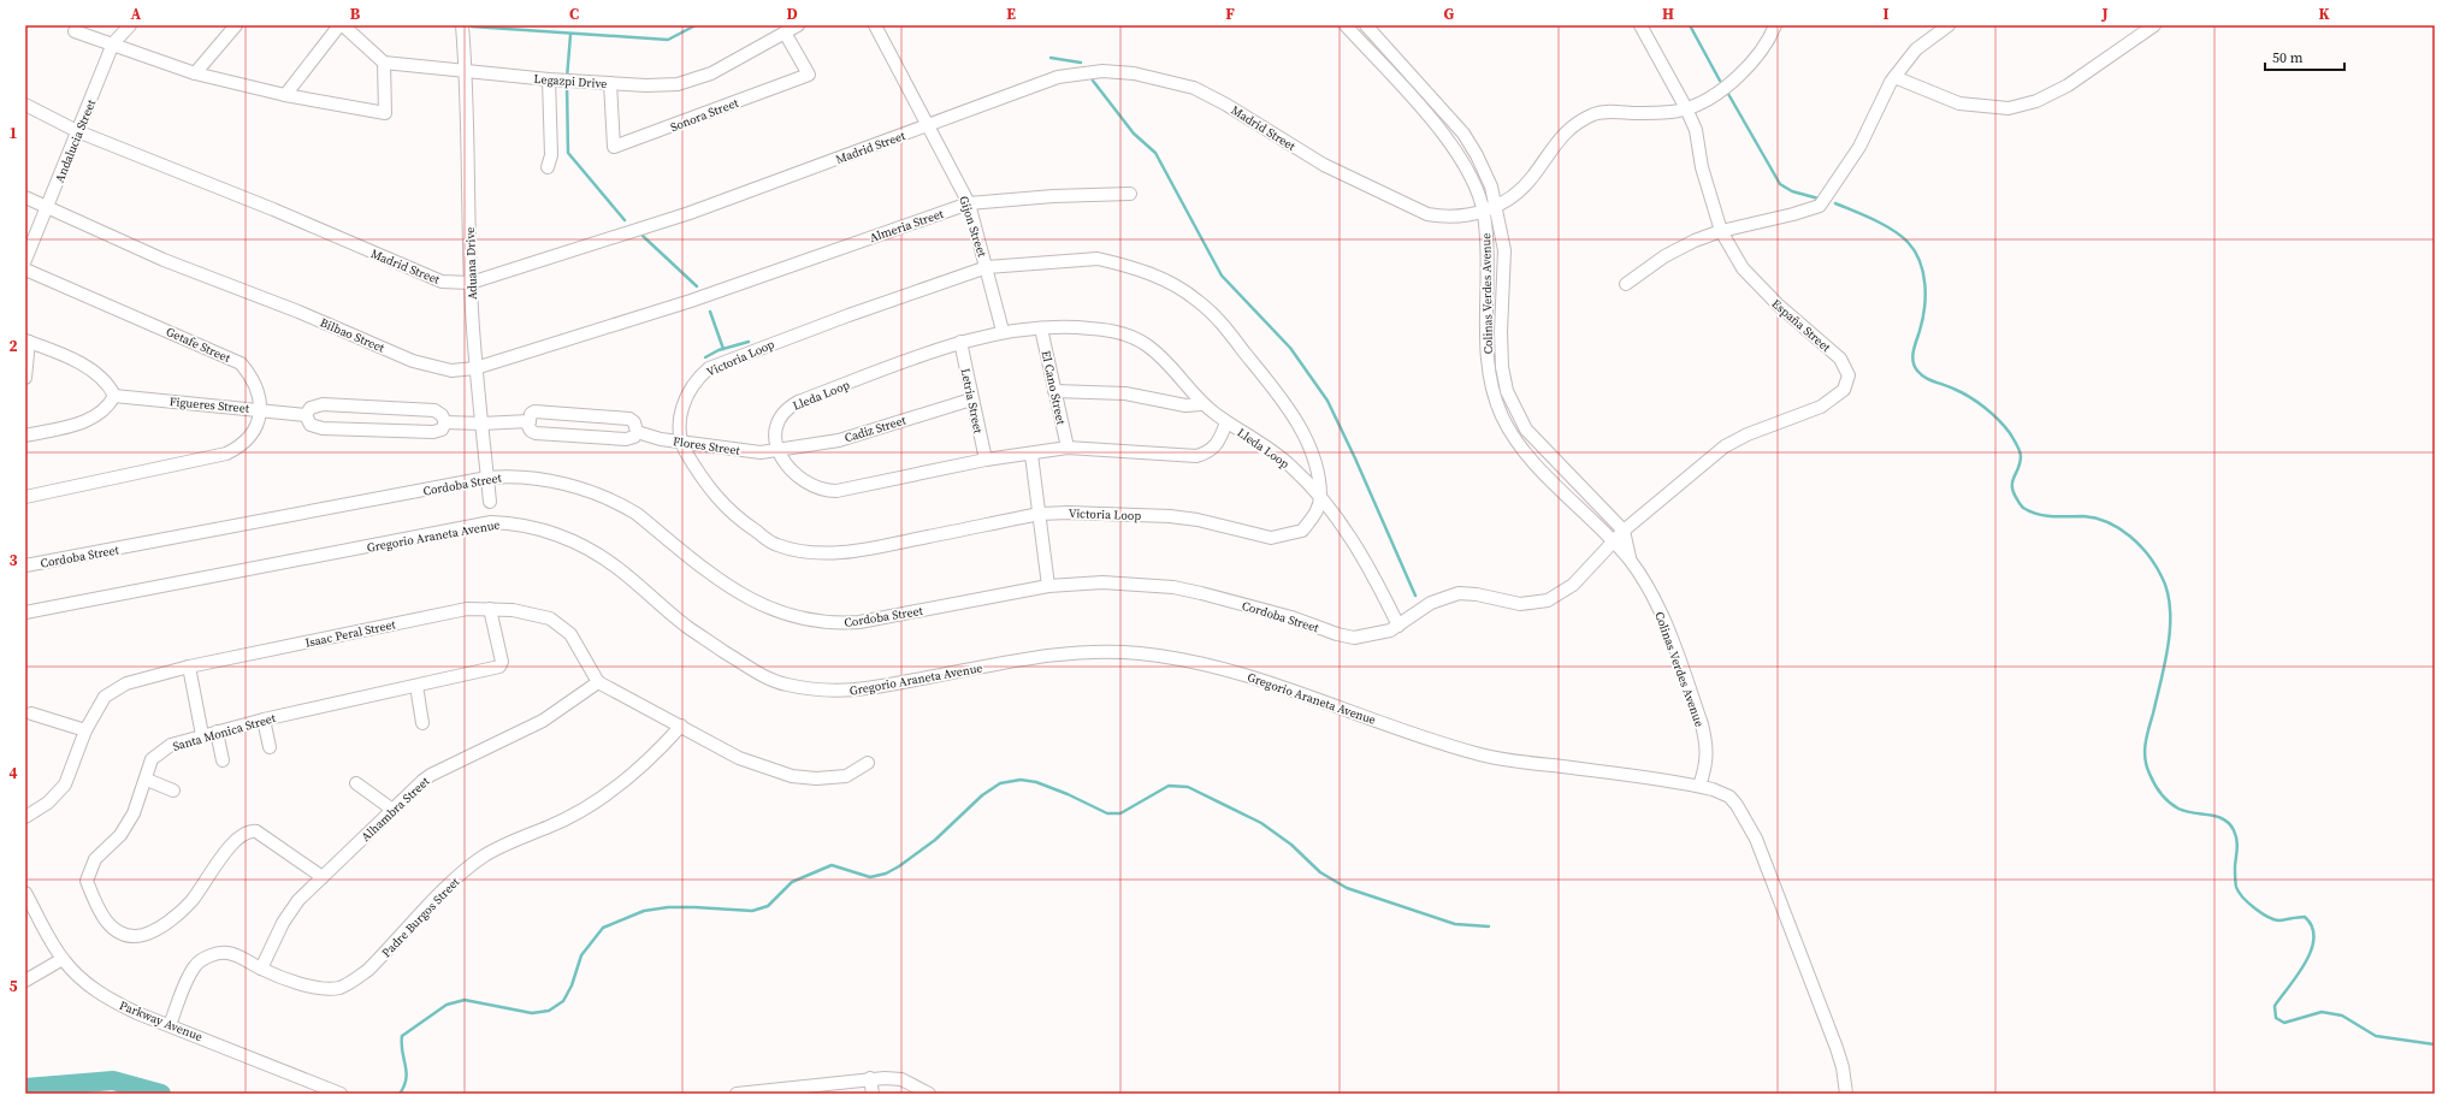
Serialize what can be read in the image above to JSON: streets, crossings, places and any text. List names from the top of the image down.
{
  "streets": {
    "street": [
      "Legazpi Drive",
      "Sonora Street",
      "Madrid Street",
      "Andalucia Street",
      "Almeria Street",
      "Gijon Street",
      "Aduana Drive",
      "Colinas Verdes Avenue",
      "España Street",
      "Bilbao Street",
      "Getafe Street",
      "Victoria Loop",
      "El Cano Street",
      "Lleda Loop",
      "Letria Street",
      "Figueres Street",
      "Cadiz Street",
      "Flores Street",
      "Cordoba Street",
      "Gregorio Araneta Avenue",
      "Isaac Peral Street",
      "Santa Monica Street",
      "Alhambra Street",
      "Padre Burgos Street",
      "Parkway Avenue"
    ]
  },
  "crossings": [
    ["Legazpi Drive", "Sonora Street"],
    ["Legazpi Drive", "Aduana Drive"],
    ["Madrid Street", "Andalucia Street"],
    ["Madrid Street", "Gijon Street"],
    ["Madrid Street", "Aduana Drive"],
    ["Madrid Street", "Colinas Verdes Avenue"],
    ["Madrid Street", "España Street"],
    ["Andalucia Street", "Bilbao Street"],
    ["Almeria Street", "Gijon Street"],
    ["Almeria Street", "Bilbao Street"],
    ["Gijon Street", "Victoria Loop"],
    ["Gijon Street", "Lleda Loop"],
    ["Aduana Drive", "Bilbao Street"],
    ["Aduana Drive", "Figueres Street"],
    ["Aduana Drive", "Flores Street"],
    ["Aduana Drive", "Cordoba Street"],
    ["Colinas Verdes Avenue", "España Street"],
    ["Colinas Verdes Avenue", "Cordoba Street"],
    ["Colinas Verdes Avenue", "Gregorio Araneta Avenue"],
    ["España Street", "Cordoba Street"],
    ["Getafe Street", "Figueres Street"],
    ["Victoria Loop", "Lleda Loop"],
    ["Victoria Loop", "Flores Street"],
    ["El Cano Street", "Lleda Loop"],
    ["Lleda Loop", "Letria Street"],
    ["Lleda Loop", "Cadiz Street"],
    ["Lleda Loop", "Flores Street"],
    ["Lleda Loop", "Cordoba Street"],
    ["Letria Street", "Cadiz Street"],
    ["Figueres Street", "Flores Street"],
    ["Cadiz Street", "Flores Street"],
    ["Isaac Peral Street", "Santa Monica Street"],
    ["Isaac Peral Street", "Alhambra Street"],
    ["Santa Monica Street", "Alhambra Street"],
    ["Alhambra Street", "Padre Burgos Street"],
    ["Padre Burgos Street", "Parkway Avenue"]
  ],
  "scale_bar": "50 m",
  "grid": {
    "columns": [
      "A",
      "B",
      "C",
      "D",
      "E",
      "F",
      "G",
      "H",
      "I",
      "J",
      "K"
    ],
    "rows": [
      "1",
      "2",
      "3",
      "4",
      "5"
    ]
  }
}
